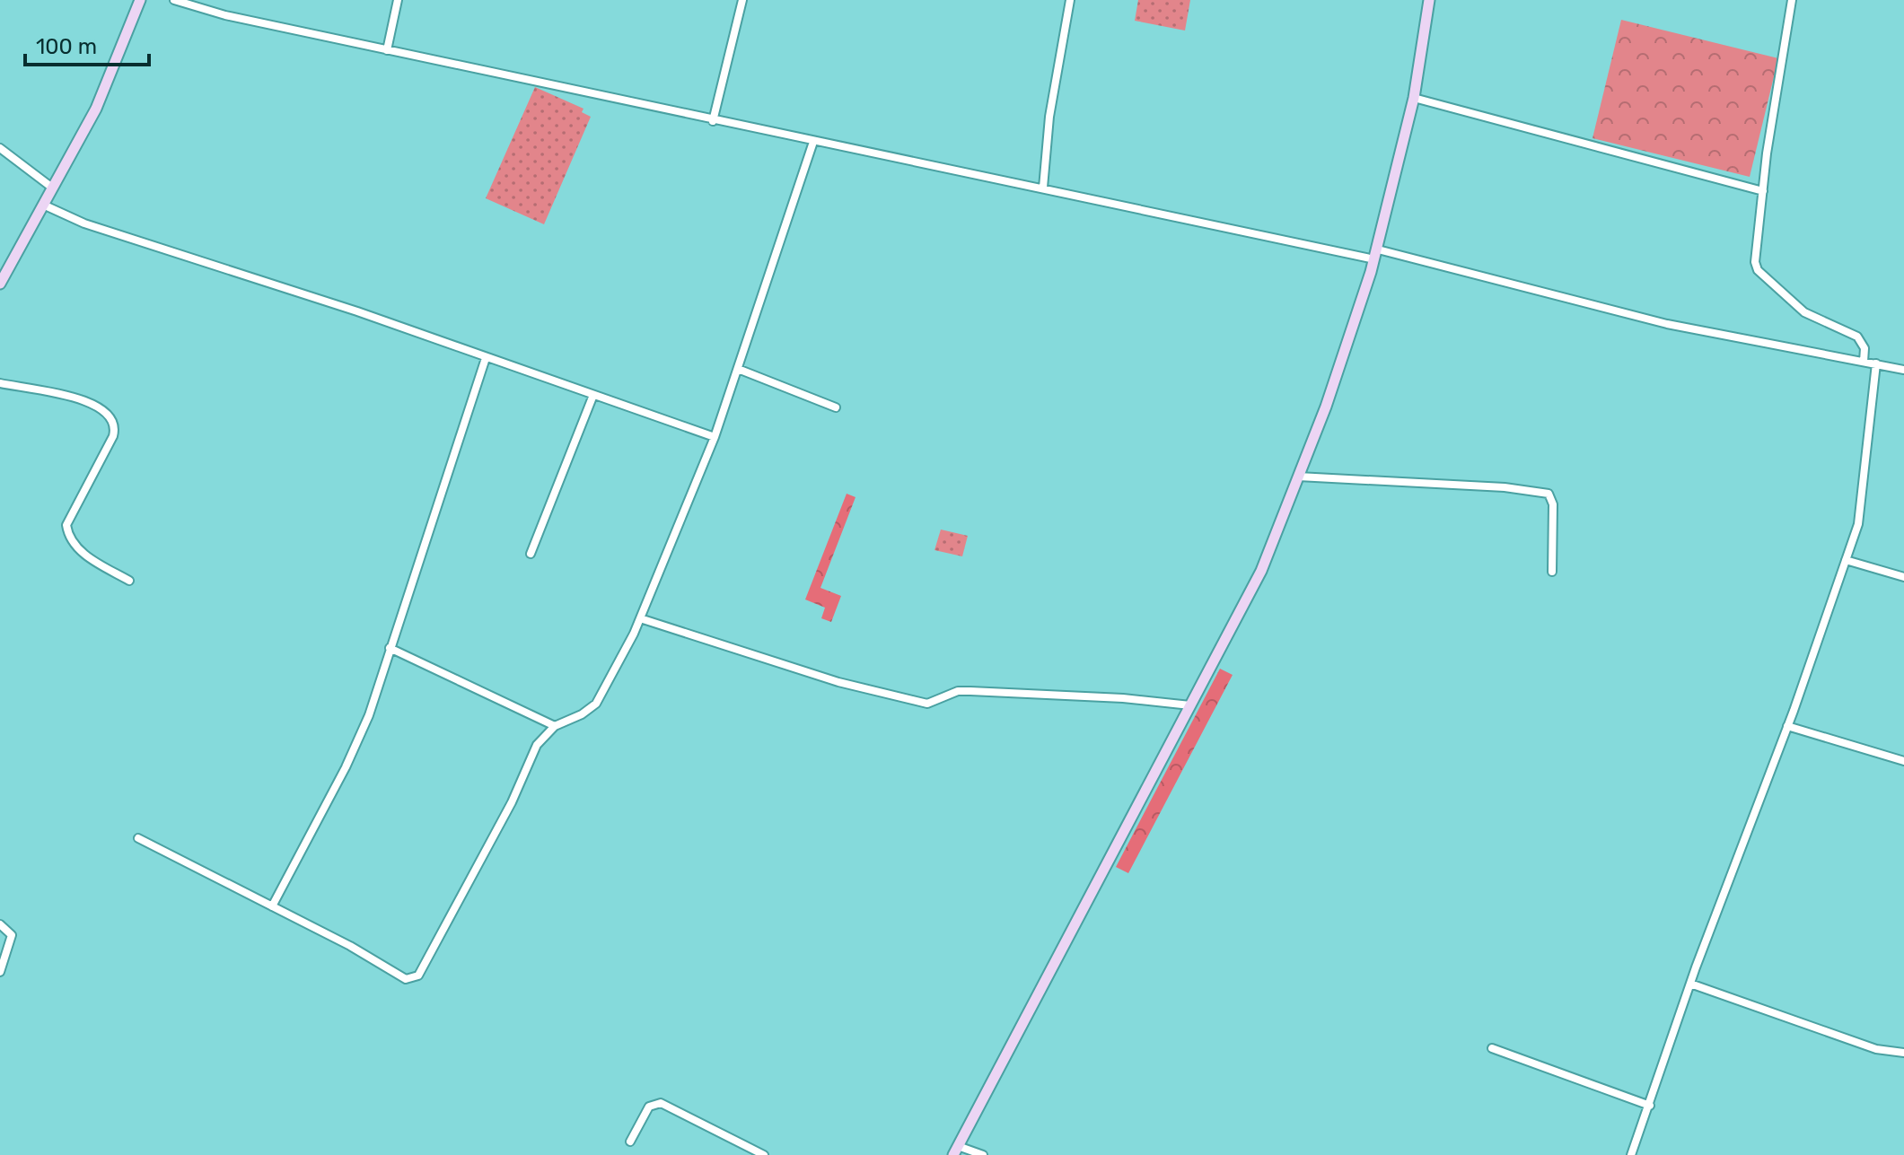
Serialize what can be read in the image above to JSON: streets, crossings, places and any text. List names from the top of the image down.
{
  "scale_bar": "100 m"
}
